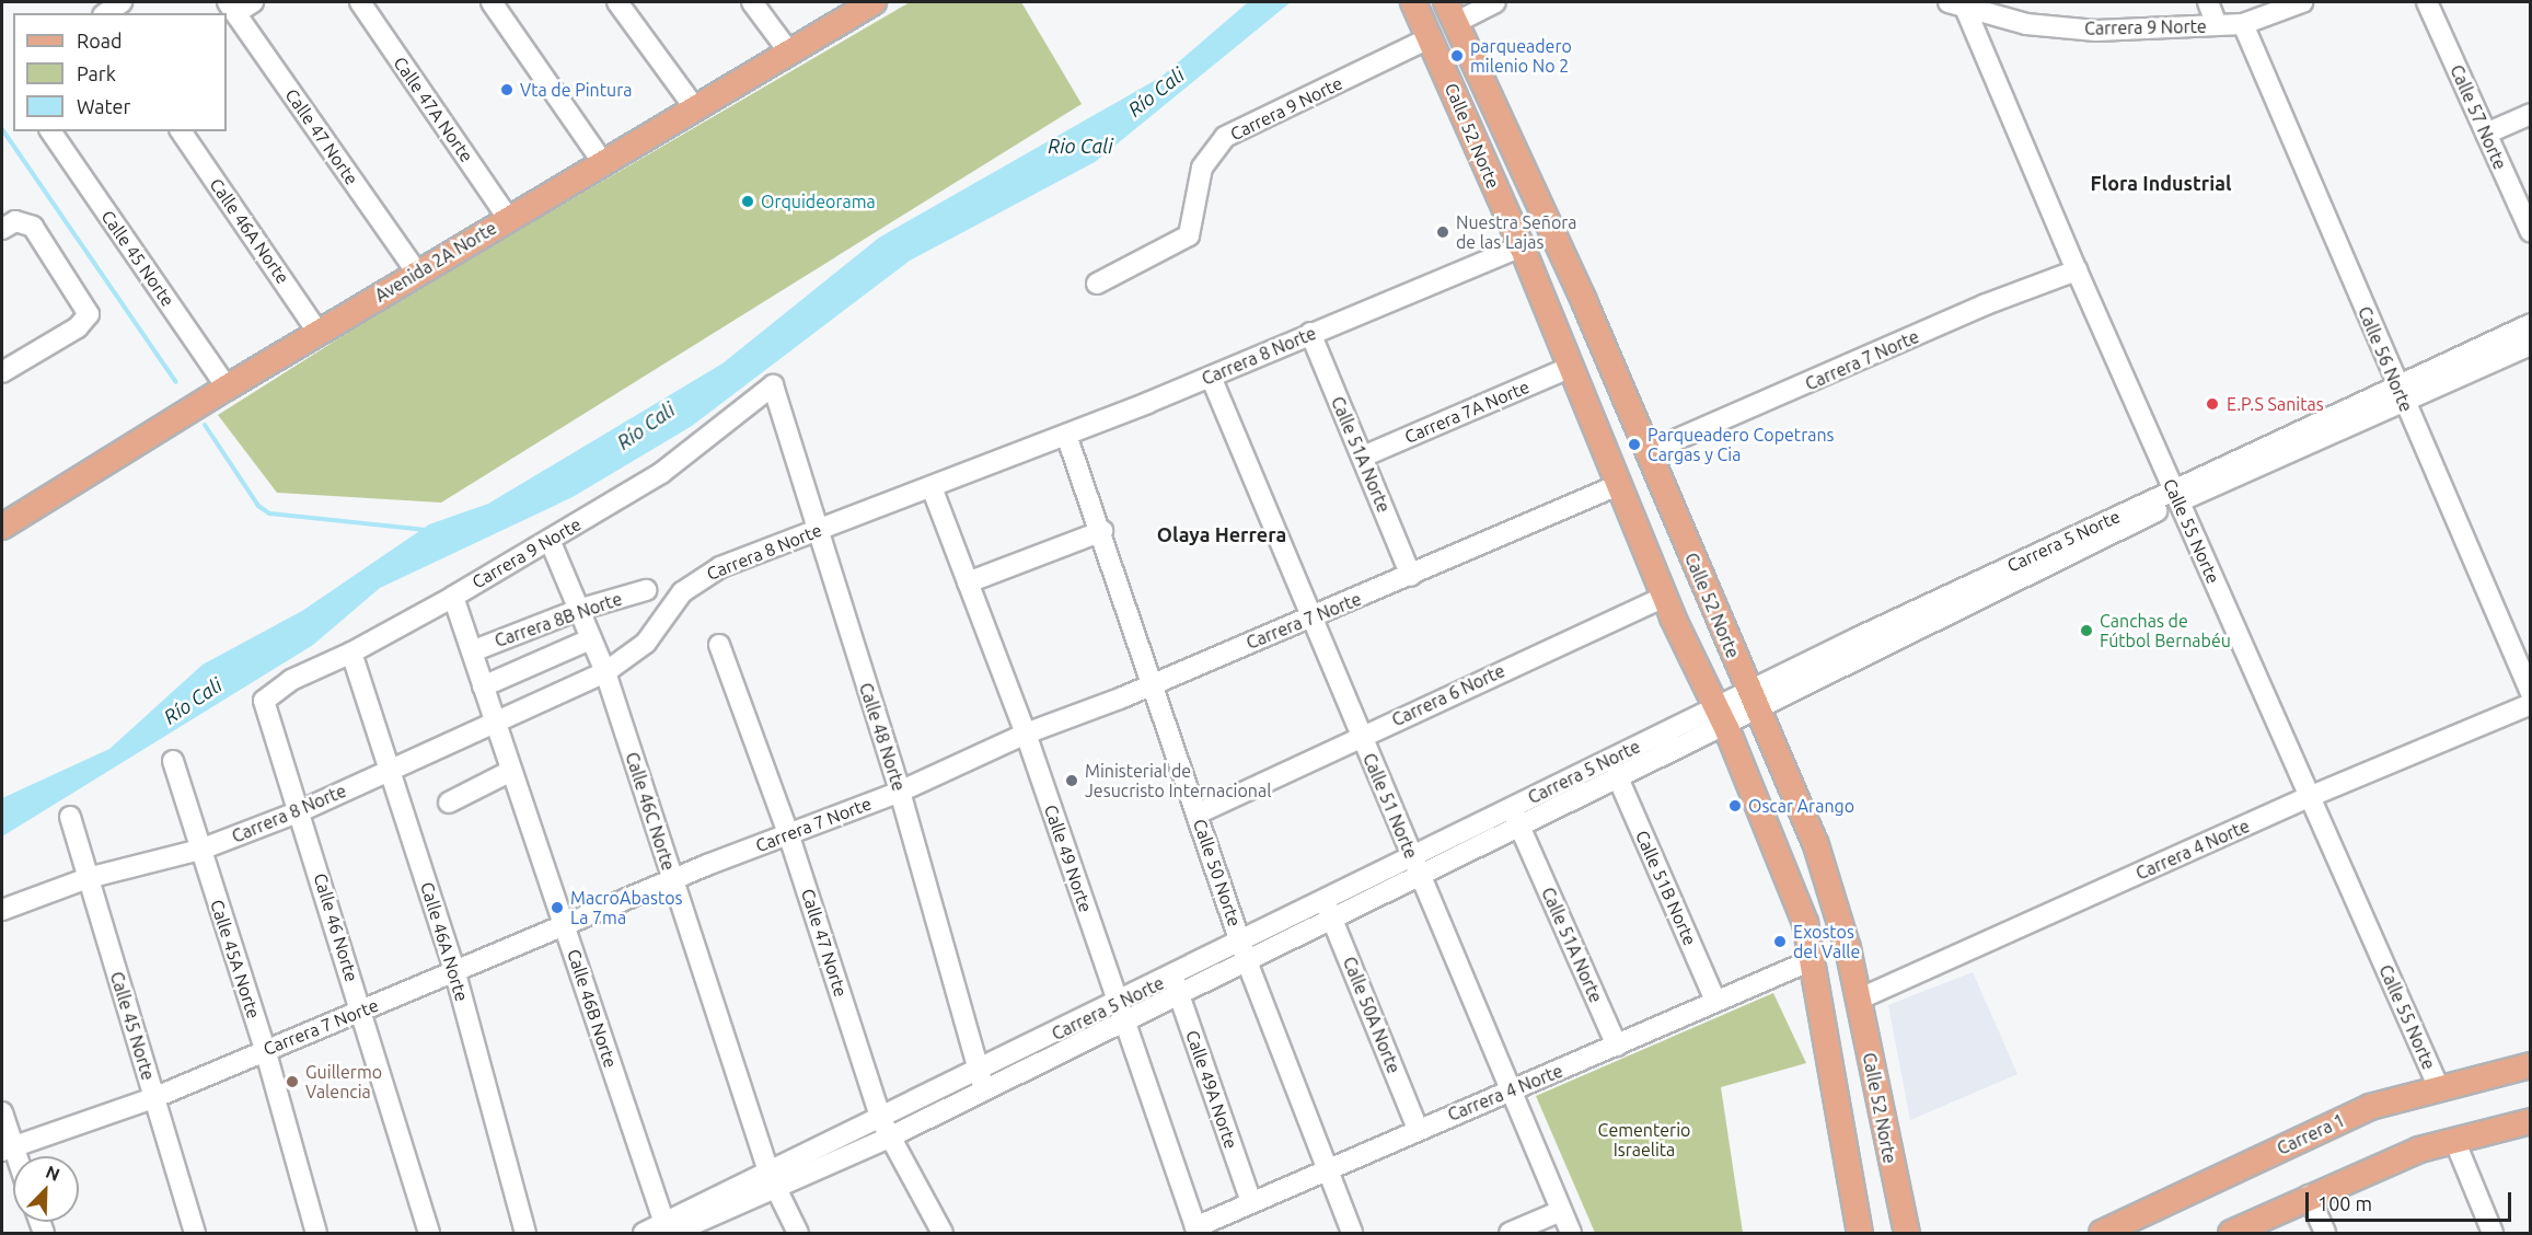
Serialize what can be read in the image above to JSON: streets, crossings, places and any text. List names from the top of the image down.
{
  "streets": {
    "main road": ["Calle 52 Norte", "Avenida 2A Norte", "Carrera 1"],
    "street": [
      "Carrera 9 Norte",
      "Calle 47A Norte",
      "Calle 57 Norte",
      "Calle 47 Norte",
      "Calle 46A Norte",
      "Calle 45 Norte",
      "Carrera 8 Norte",
      "Calle 56 Norte",
      "Carrera 7 Norte",
      "Carrera 7A Norte",
      "Calle 51A Norte",
      "Calle 55 Norte",
      "Carrera 5 Norte",
      "Carrera 8B Norte",
      "Carrera 6 Norte",
      "Calle 48 Norte",
      "Calle 51 Norte",
      "Calle 46C Norte",
      "Carrera 4 Norte",
      "Calle 49 Norte",
      "Calle 50 Norte",
      "Calle 51B Norte",
      "Calle 46 Norte",
      "Calle 45A Norte",
      "Calle 46B Norte",
      "Calle 50A Norte",
      "Calle 49A Norte"
    ]
  },
  "crossings": [
    ["Carrera 9 Norte", "Calle 52 Norte"],
    ["Carrera 9 Norte", "Calle 46A Norte"],
    ["Carrera 9 Norte", "Calle 56 Norte"],
    ["Carrera 9 Norte", "Calle 55 Norte"],
    ["Carrera 9 Norte", "Calle 48 Norte"],
    ["Carrera 9 Norte", "Calle 46C Norte"],
    ["Carrera 9 Norte", "Calle 46 Norte"],
    ["Carrera 9 Norte", "Calle 46B Norte"],
    ["Calle 47A Norte", "Avenida 2A Norte"],
    ["Calle 52 Norte", "Carrera 8 Norte"],
    ["Calle 52 Norte", "Carrera 7 Norte"],
    ["Calle 52 Norte", "Carrera 7A Norte"],
    ["Calle 52 Norte", "Carrera 5 Norte"],
    ["Calle 52 Norte", "Carrera 6 Norte"],
    ["Calle 52 Norte", "Carrera 4 Norte"],
    ["Calle 47 Norte", "Avenida 2A Norte"],
    ["Calle 47 Norte", "Carrera 7 Norte"],
    ["Calle 47 Norte", "Carrera 5 Norte"],
    ["Calle 46A Norte", "Avenida 2A Norte"],
    ["Calle 46A Norte", "Carrera 8 Norte"],
    ["Calle 46A Norte", "Carrera 7 Norte"],
    ["Calle 45 Norte", "Avenida 2A Norte"],
    ["Calle 45 Norte", "Carrera 8 Norte"],
    ["Calle 45 Norte", "Carrera 7 Norte"],
    ["Carrera 8 Norte", "Calle 51A Norte"],
    ["Carrera 8 Norte", "Calle 48 Norte"],
    ["Carrera 8 Norte", "Calle 51 Norte"],
    ["Carrera 8 Norte", "Calle 46C Norte"],
    ["Carrera 8 Norte", "Calle 49 Norte"],
    ["Carrera 8 Norte", "Calle 50 Norte"],
    ["Carrera 8 Norte", "Calle 46 Norte"],
    ["Carrera 8 Norte", "Calle 45A Norte"],
    ["Carrera 8 Norte", "Calle 46B Norte"],
    ["Calle 56 Norte", "Carrera 5 Norte"],
    ["Carrera 7 Norte", "Calle 51A Norte"],
    ["Carrera 7 Norte", "Calle 55 Norte"],
    ["Carrera 7 Norte", "Calle 48 Norte"],
    ["Carrera 7 Norte", "Calle 51 Norte"],
    ["Carrera 7 Norte", "Calle 46C Norte"],
    ["Carrera 7 Norte", "Calle 49 Norte"],
    ["Carrera 7 Norte", "Calle 50 Norte"],
    ["Carrera 7 Norte", "Calle 46 Norte"],
    ["Carrera 7 Norte", "Calle 45A Norte"],
    ["Carrera 7 Norte", "Calle 46B Norte"],
    ["Carrera 7A Norte", "Calle 51A Norte"],
    ["Calle 51A Norte", "Carrera 5 Norte"],
    ["Calle 51A Norte", "Carrera 4 Norte"],
    ["Calle 55 Norte", "Carrera 5 Norte"],
    ["Calle 55 Norte", "Carrera 4 Norte"],
    ["Calle 55 Norte", "Carrera 1"],
    ["Carrera 5 Norte", "Calle 48 Norte"],
    ["Carrera 5 Norte", "Calle 51 Norte"],
    ["Carrera 5 Norte", "Calle 46C Norte"],
    ["Carrera 5 Norte", "Calle 49 Norte"],
    ["Carrera 5 Norte", "Calle 50 Norte"],
    ["Carrera 5 Norte", "Calle 51B Norte"],
    ["Carrera 5 Norte", "Calle 46B Norte"],
    ["Carrera 5 Norte", "Calle 50A Norte"],
    ["Carrera 5 Norte", "Calle 49A Norte"],
    ["Carrera 8B Norte", "Calle 46C Norte"],
    ["Carrera 8B Norte", "Calle 46B Norte"],
    ["Carrera 6 Norte", "Calle 51 Norte"],
    ["Carrera 6 Norte", "Calle 50 Norte"],
    ["Calle 51 Norte", "Carrera 4 Norte"],
    ["Carrera 4 Norte", "Calle 49 Norte"],
    ["Carrera 4 Norte", "Calle 50 Norte"],
    ["Carrera 4 Norte", "Calle 51B Norte"],
    ["Carrera 4 Norte", "Calle 50A Norte"],
    ["Carrera 4 Norte", "Calle 49A Norte"]
  ],
  "districts": ["Flora Industrial", "Olaya Herrera"],
  "water": ["Río Cali", "Rio Cali"],
  "parks": ["Cementerio Israelita"],
  "places": [
    "parqueadero milenio No 2",
    "Vta de Pintura",
    "Orquideorama",
    "Nuestra Señora de las Lajas",
    "E.P.S Sanitas",
    "Parqueadero Copetrans Cargas y Cia",
    "Canchas de Fútbol Bernabéu",
    "Ministerial de Jesucristo Internacional",
    "Oscar Arango",
    "MacroAbastos La 7ma",
    "Exostos del Valle",
    "Guillermo Valencia"
  ],
  "legend": ["Road", "Park", "Water"],
  "scale_bar": "100 m",
  "north": "top right"
}
